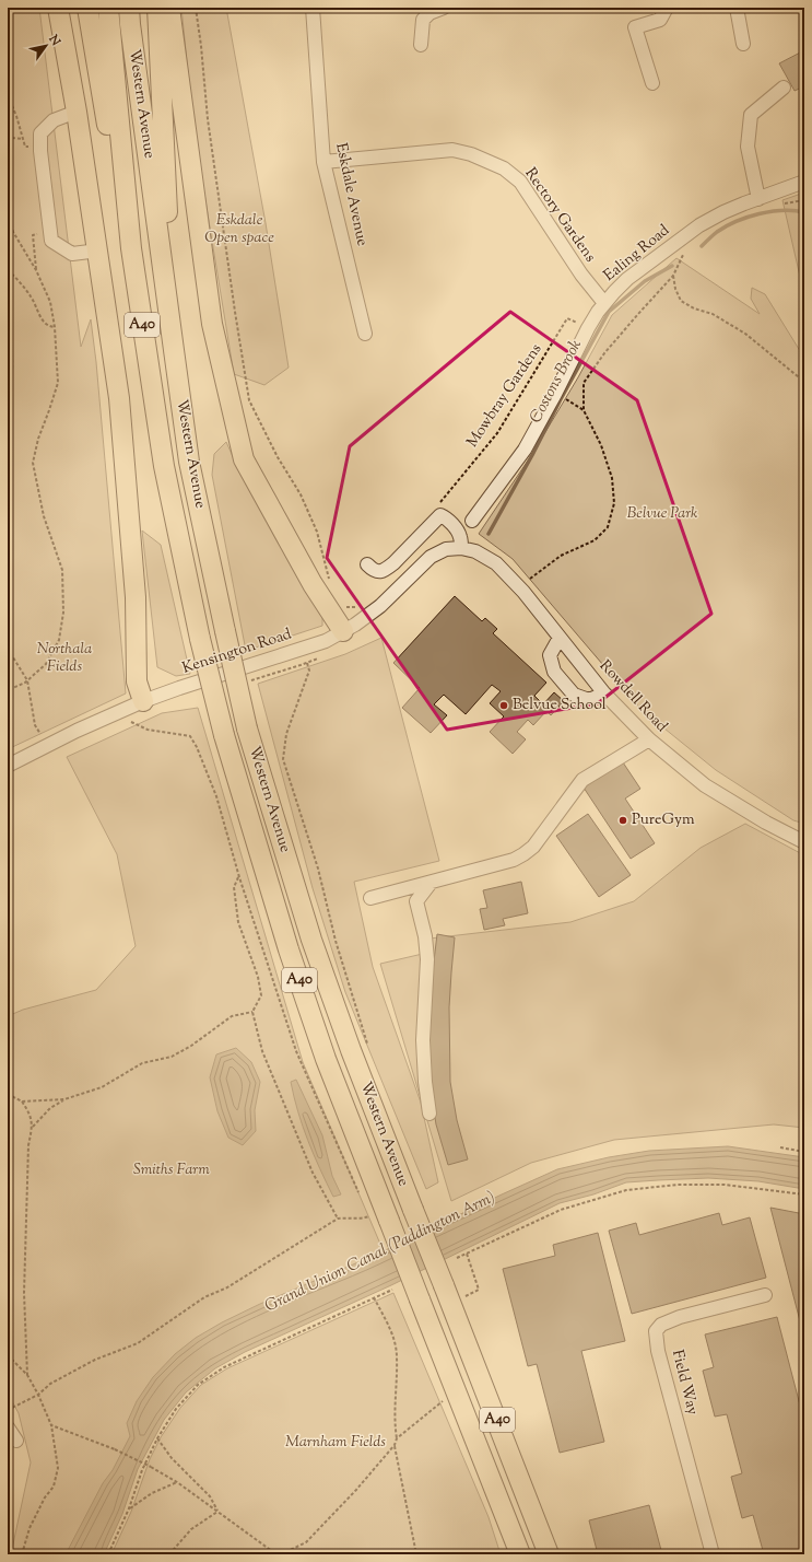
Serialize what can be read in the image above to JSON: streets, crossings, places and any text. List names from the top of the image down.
{
  "streets": {
    "highway": ["Western Avenue", "A40"],
    "street": [
      "Eskdale Avenue",
      "Rectory Gardens",
      "Ealing Road",
      "Kensington Road",
      "Rowdell Road",
      "Field Way"
    ],
    "path": ["Mowbray Gardens"]
  },
  "crossings": [
    ["Western Avenue", "A40"],
    ["Eskdale Avenue", "Rectory Gardens"],
    ["Rectory Gardens", "Ealing Road"],
    ["Ealing Road", "Mowbray Gardens"],
    ["Kensington Road", "Rowdell Road"]
  ],
  "water": ["Costons Brook", "Grand Union Canal (Paddington Arm)"],
  "parks": [
    "Eskdale Open space",
    "Belvue Park",
    "Northala Fields",
    "Smiths Farm",
    "Marnham Fields"
  ],
  "places": ["Belvue School", "PureGym"],
  "north": "top right"
}
